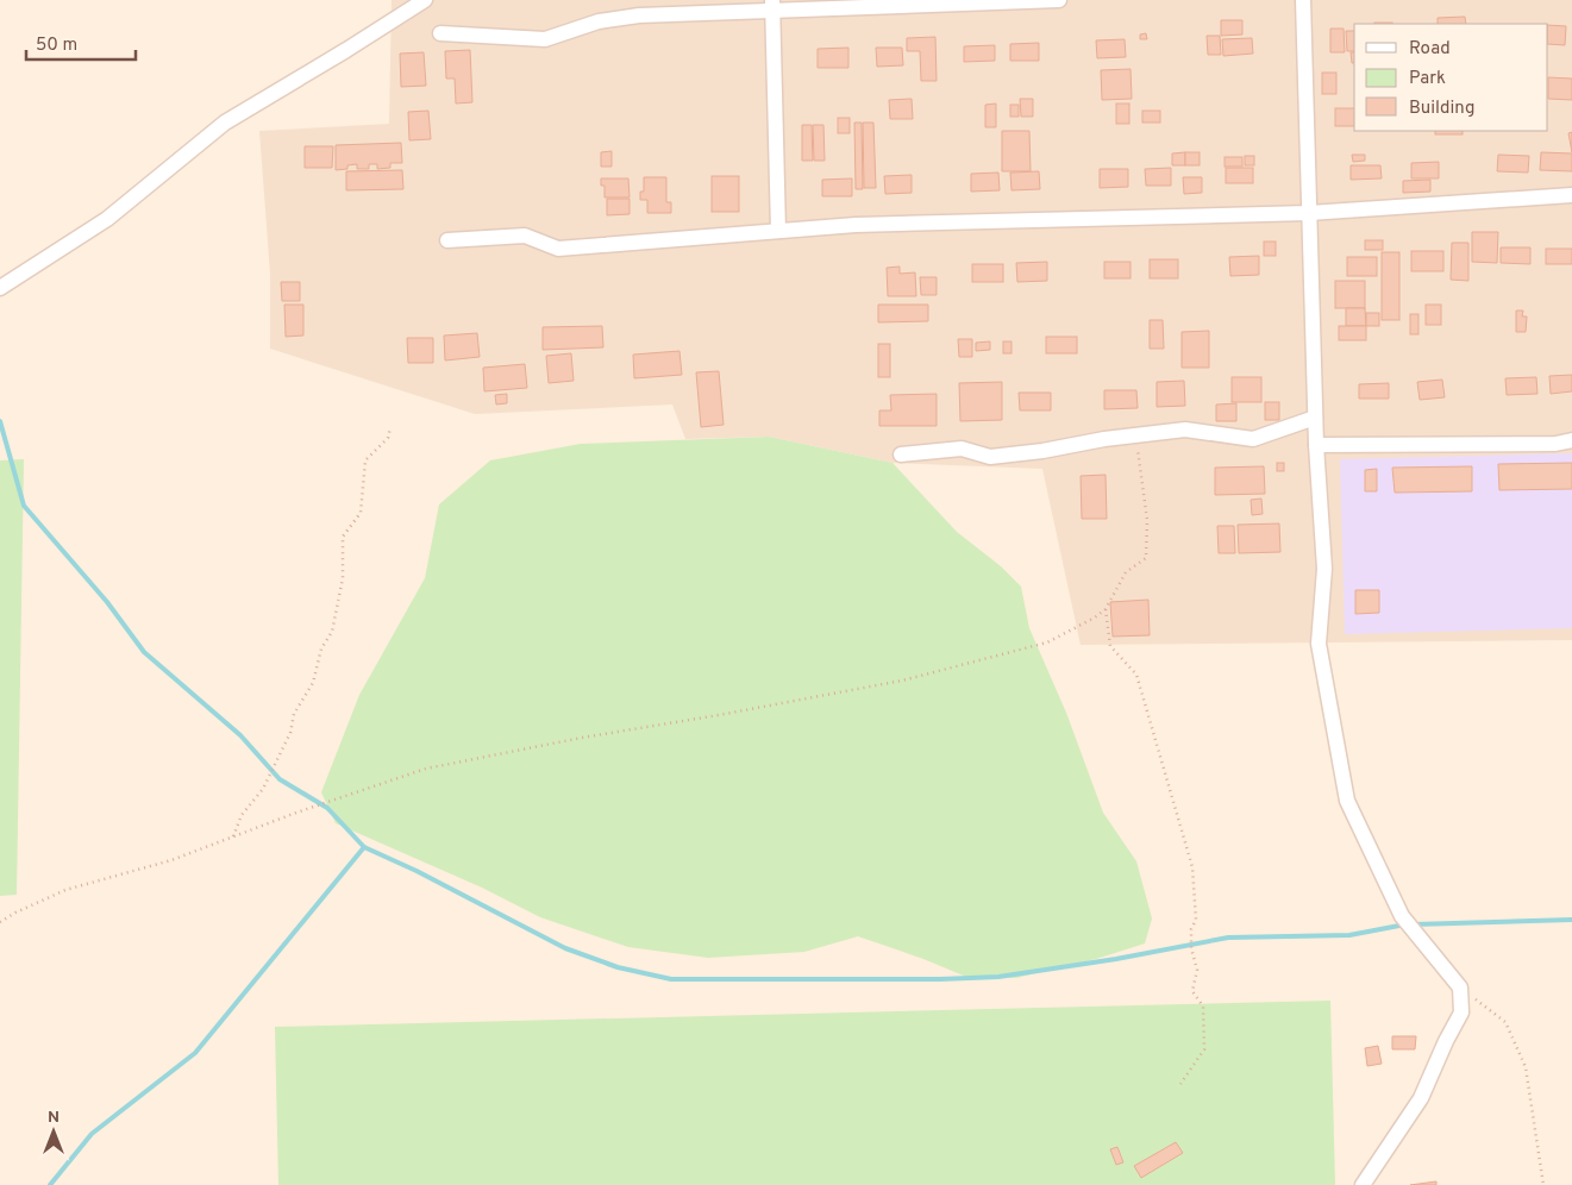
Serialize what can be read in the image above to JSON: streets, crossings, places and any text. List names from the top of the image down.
{
  "legend": ["Road", "Park", "Building"],
  "scale_bar": "50 m",
  "north": "top"
}
